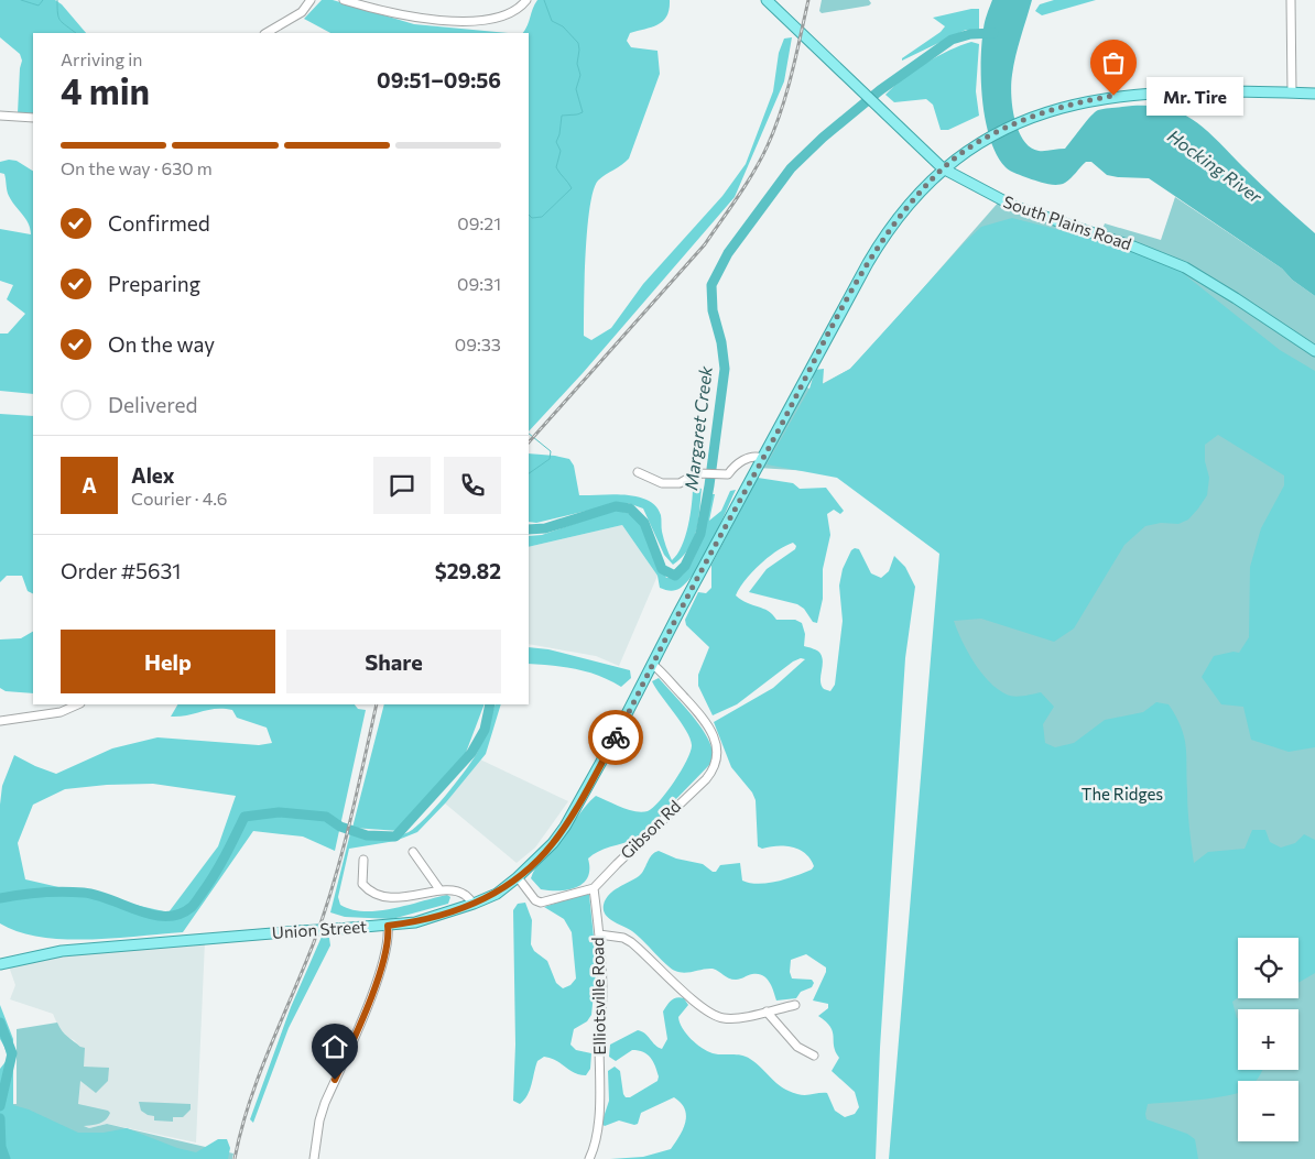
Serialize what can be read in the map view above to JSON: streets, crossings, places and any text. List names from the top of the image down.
{
  "streets": {
    "main road": ["South Plains Road", "Union Street"],
    "street": ["Gibson Rd", "Elliotsville Road"]
  },
  "crossings": [
    ["South Plains Road", "Union Street"],
    ["Gibson Rd", "Union Street"],
    ["Gibson Rd", "Elliotsville Road"]
  ],
  "water": ["Hocking River", "Margaret Creek"],
  "parks": ["The Ridges"],
  "places": ["Mr. Tire"],
  "page": {
    "heading": ["4 min", "Arriving in", "09:51–09:56"],
    "panel": [
      "Alex",
      "Courier · 4.6",
      "Order #5631",
      "$29.82"
    ],
    "bubble": "Mr. Tire",
    "bar": "On the way · 630 m",
    "list": [
      ["Confirmed", "09:21"],
      ["Preparing", "09:31"],
      ["On the way", "09:33"],
      "Delivered"
    ],
    "round": "A",
    "buttons": ["Help", "Share"],
    "map_buttons": ["+", "−"]
  }
}
